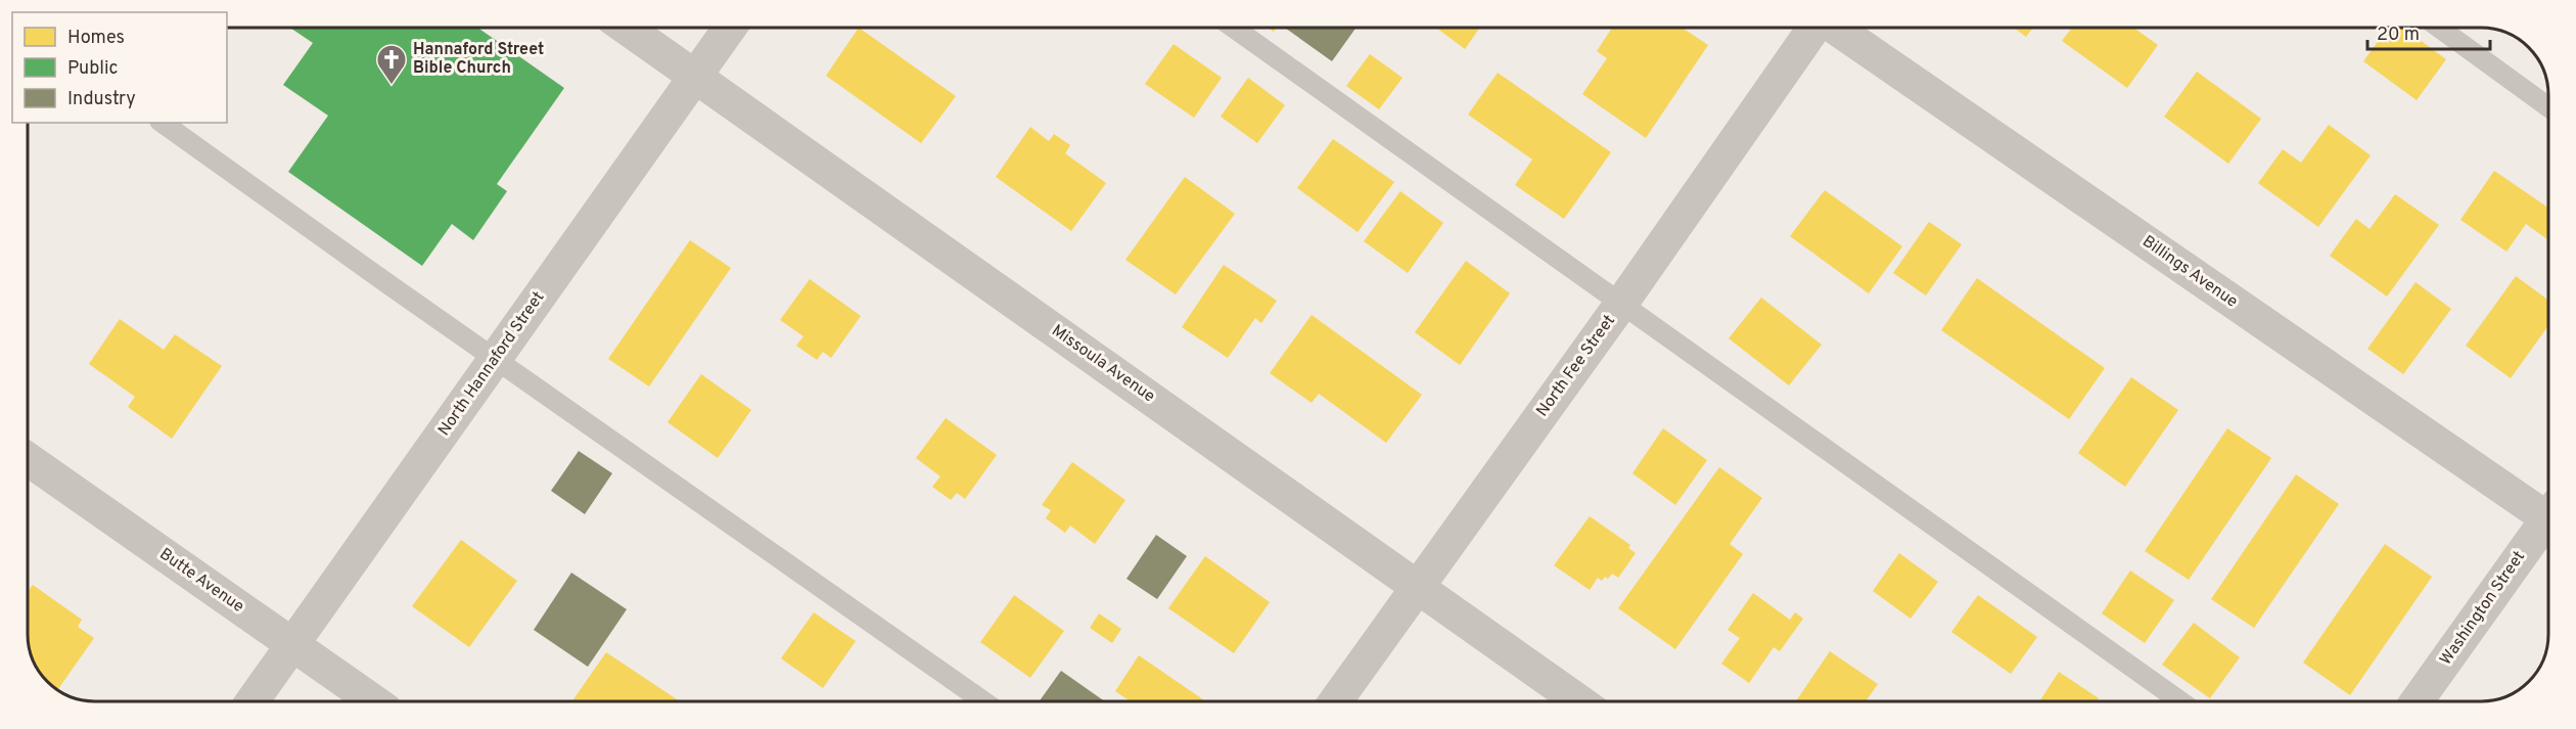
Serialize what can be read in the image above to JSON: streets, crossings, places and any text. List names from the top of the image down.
{
  "streets": {
    "street": [
      "Billings Avenue",
      "North Hannaford Street",
      "Missoula Avenue",
      "North Fee Street",
      "Butte Avenue",
      "Washington Street"
    ]
  },
  "crossings": [
    ["North Hannaford Street", "Missoula Avenue"],
    ["North Hannaford Street", "Butte Avenue"],
    ["Missoula Avenue", "North Fee Street"]
  ],
  "places": {
    "church": ["Hannaford Street Bible Church"]
  },
  "legend": ["Homes", "Public", "Industry"],
  "scale_bar": "20 m"
}
